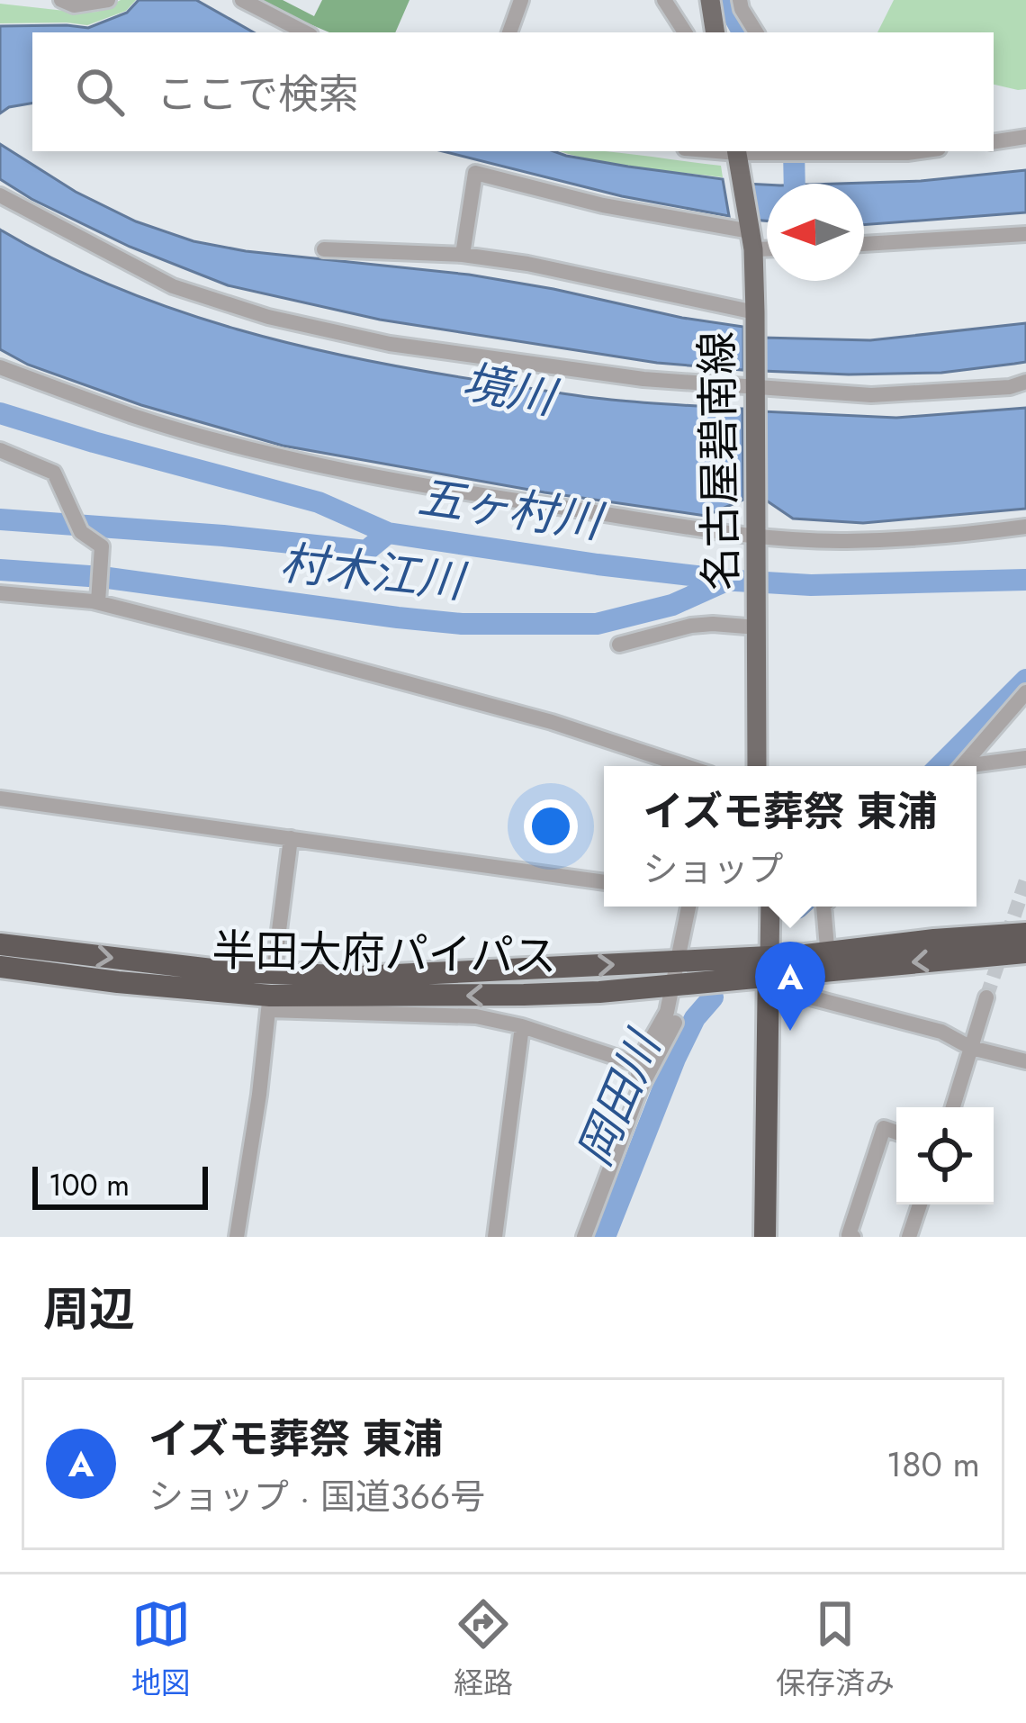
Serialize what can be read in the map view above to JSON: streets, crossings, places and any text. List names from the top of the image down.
{
  "streets": {
    "highway": ["半田大府パイパス"],
    "main road": ["名古屋碧南線"]
  },
  "water": [
    "境川",
    "五ヶ村川",
    "村木江川",
    "岡田川"
  ],
  "scale_bar": "100 m",
  "north": "left",
  "page": {
    "search": "ここで検索",
    "popup": ["イズモ葬祭 東浦", "ショップ"],
    "pins": "A",
    "scale": "100 m",
    "heading": "周辺",
    "list": [
      {
        "mark": "A",
        "name": "イズモ葬祭 東浦",
        "note": "ショップ · 国道366号",
        "value": "180 m"
      }
    ],
    "nav": ["地図", "経路", "保存済み"]
  }
}
